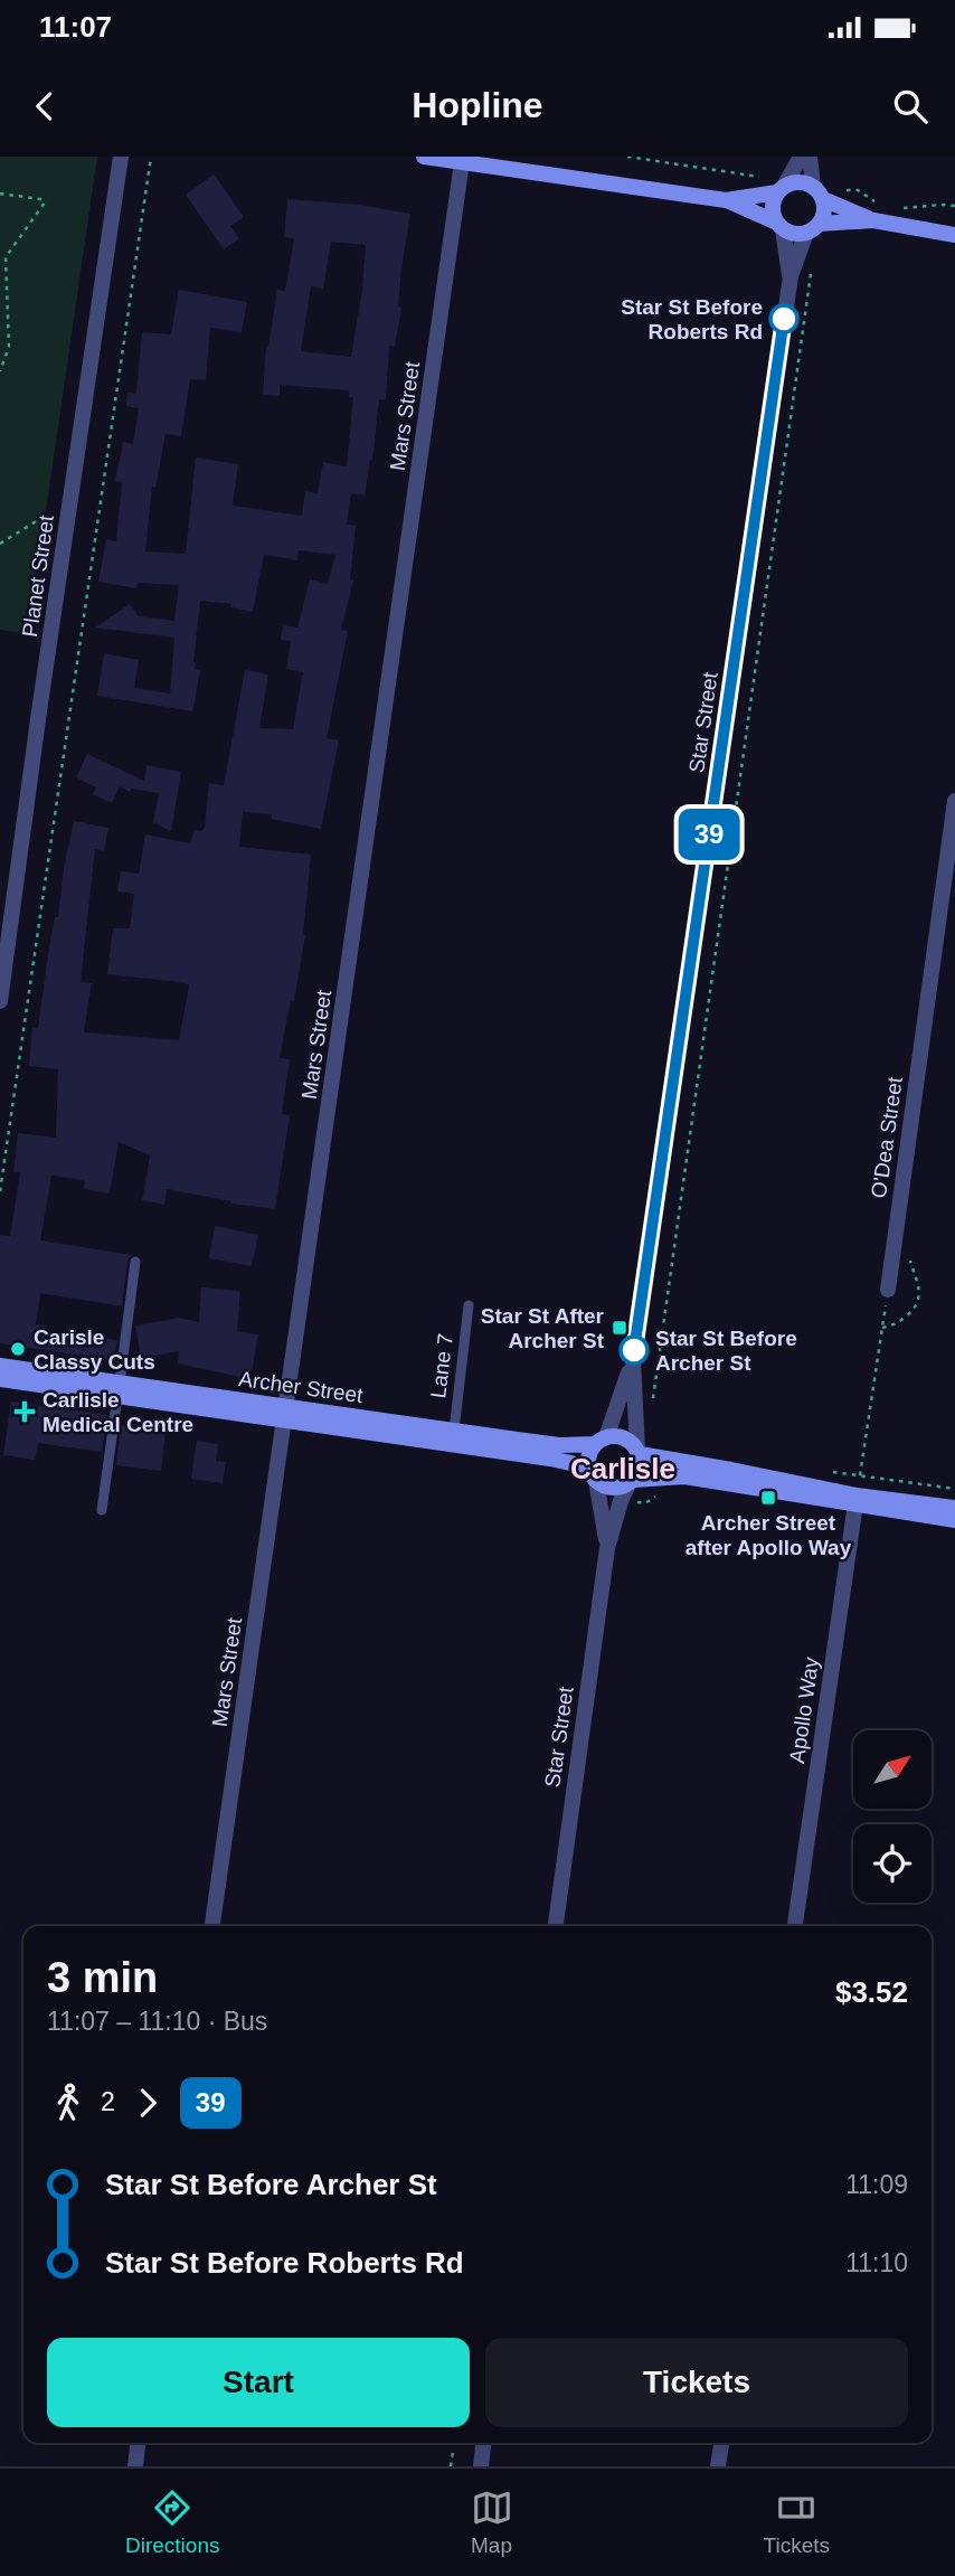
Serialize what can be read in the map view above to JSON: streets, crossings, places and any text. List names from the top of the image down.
{
  "streets": {
    "main road": ["Archer Street"],
    "street": [
      "Mars Street",
      "Planet Street",
      "Star Street",
      "O'Dea Street",
      "Apollo Way"
    ],
    "lane": ["Lane 7"]
  },
  "crossings": [
    ["Mars Street", "Archer Street"],
    ["Star Street", "Archer Street"],
    ["Lane 7", "Archer Street"]
  ],
  "districts": ["Carlisle"],
  "places": {
    "other": ["Star St Before Roberts Rd", "Carisle Classy Cuts", "Star St Before Archer St"],
    "transit": ["Star St After Archer St", "Archer Street after Apollo Way"],
    "health": ["Carlisle Medical Centre"]
  },
  "lines": ["bus line 39"],
  "north": "top right",
  "page": {
    "status": "11:07",
    "header": "Hopline",
    "on_map": "39",
    "heading": ["3 min", "11:07 – 11:10 · Bus", "$3.52"],
    "legs": ["2", "39"],
    "list": [
      {
        "name": "Star St Before Archer St",
        "value": "11:09"
      },
      {
        "name": "Star St Before Roberts Rd",
        "value": "11:10"
      }
    ],
    "buttons": ["Start", "Tickets"],
    "tabs": ["Directions", "Map", "Tickets"]
  }
}
